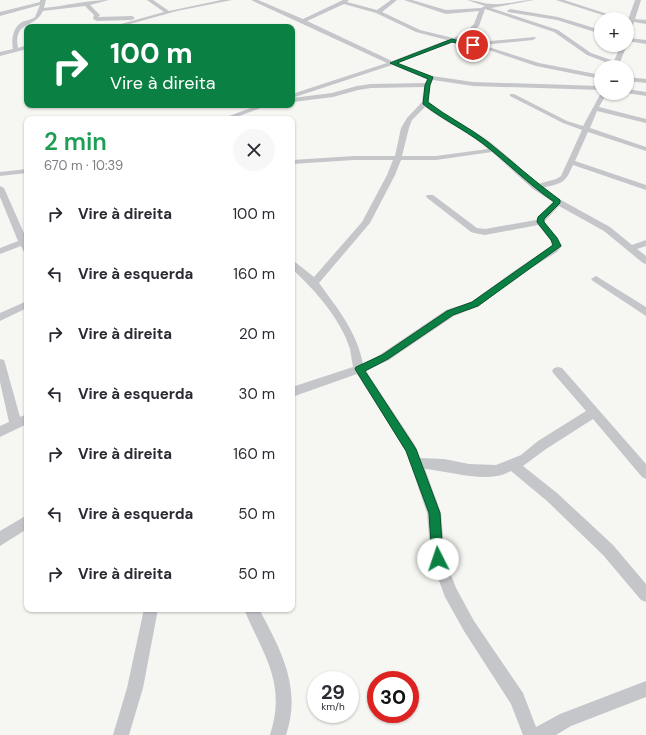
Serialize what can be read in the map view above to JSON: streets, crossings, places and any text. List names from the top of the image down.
{
  "page": {
    "map_buttons": ["+", "−"],
    "turn": ["100 m", "Vire à direita"],
    "heading": ["2 min", "670 m · 10:39"],
    "list": [
      {
        "name": "Vire à direita",
        "value": "100 m"
      },
      {
        "name": "Vire à esquerda",
        "value": "160 m"
      },
      {
        "name": "Vire à direita",
        "value": "20 m"
      },
      {
        "name": "Vire à esquerda",
        "value": "30 m"
      },
      {
        "name": "Vire à direita",
        "value": "160 m"
      },
      {
        "name": "Vire à esquerda",
        "value": "50 m"
      },
      {
        "name": "Vire à direita",
        "value": "50 m"
      }
    ],
    "speed": "29 km/h",
    "limit": "30"
  }
}
